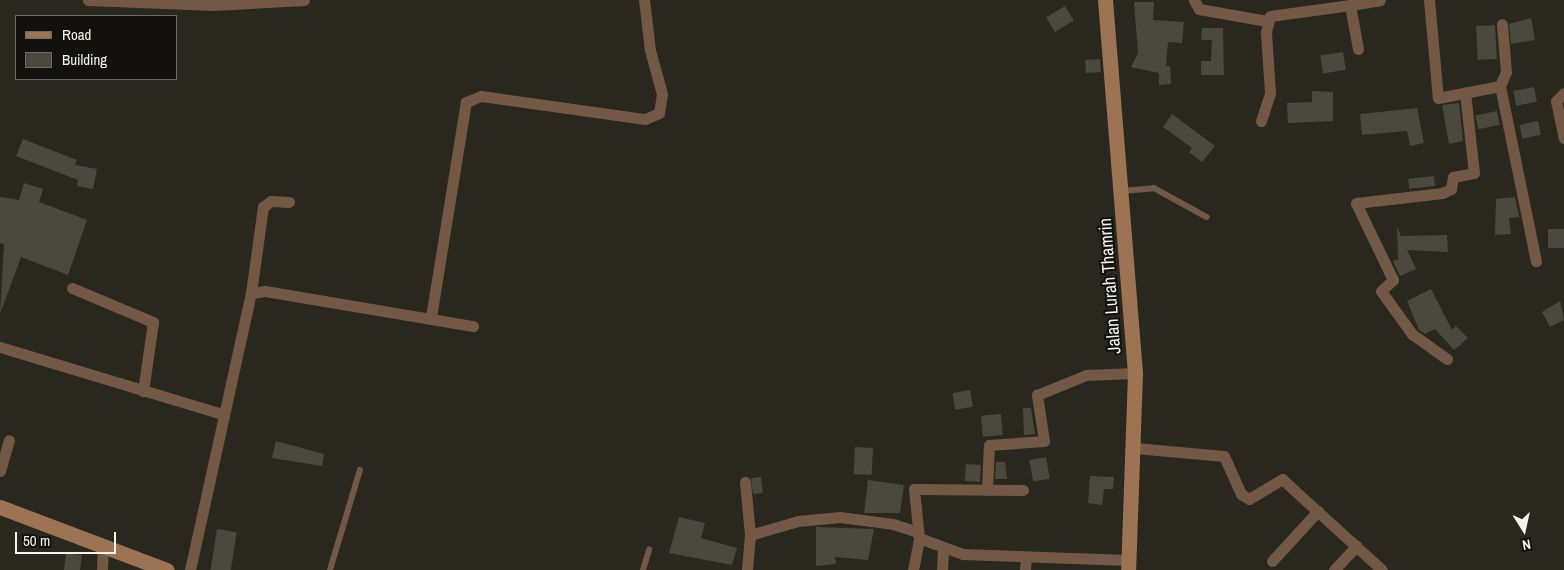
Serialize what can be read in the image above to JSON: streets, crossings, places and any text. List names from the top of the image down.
{
  "streets": {
    "street": ["Jalan Lurah Thamrin"]
  },
  "legend": ["Road", "Building"],
  "scale_bar": "50 m",
  "north": "bottom"
}
